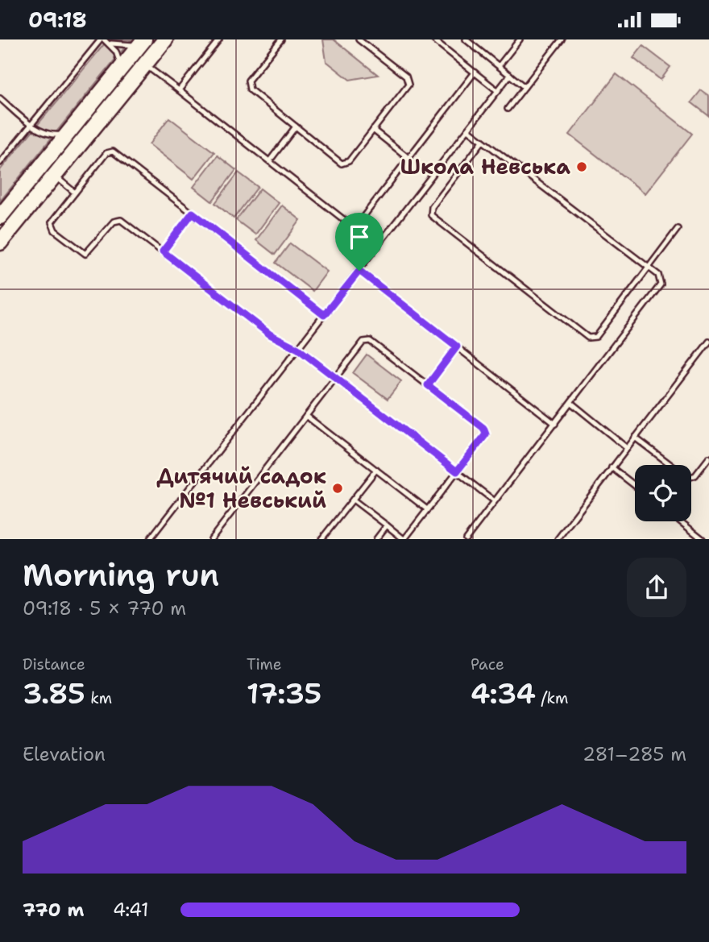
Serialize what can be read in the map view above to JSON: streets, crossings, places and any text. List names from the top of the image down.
{
  "places": ["Школа Невська", "Дитячий садок №1 Невський"],
  "page": {
    "status": "09:18",
    "heading": ["Morning run", "09:18 · 5 × 770 m"],
    "stats": [
      ["Distance", "3.85 km"],
      ["Time", "17:35"],
      ["Pace", "4:34 /km"]
    ],
    "chart": ["Elevation", "281–285 m"],
    "list": [
      {
        "name": "770 m",
        "note": "4:41"
      }
    ]
  }
}
